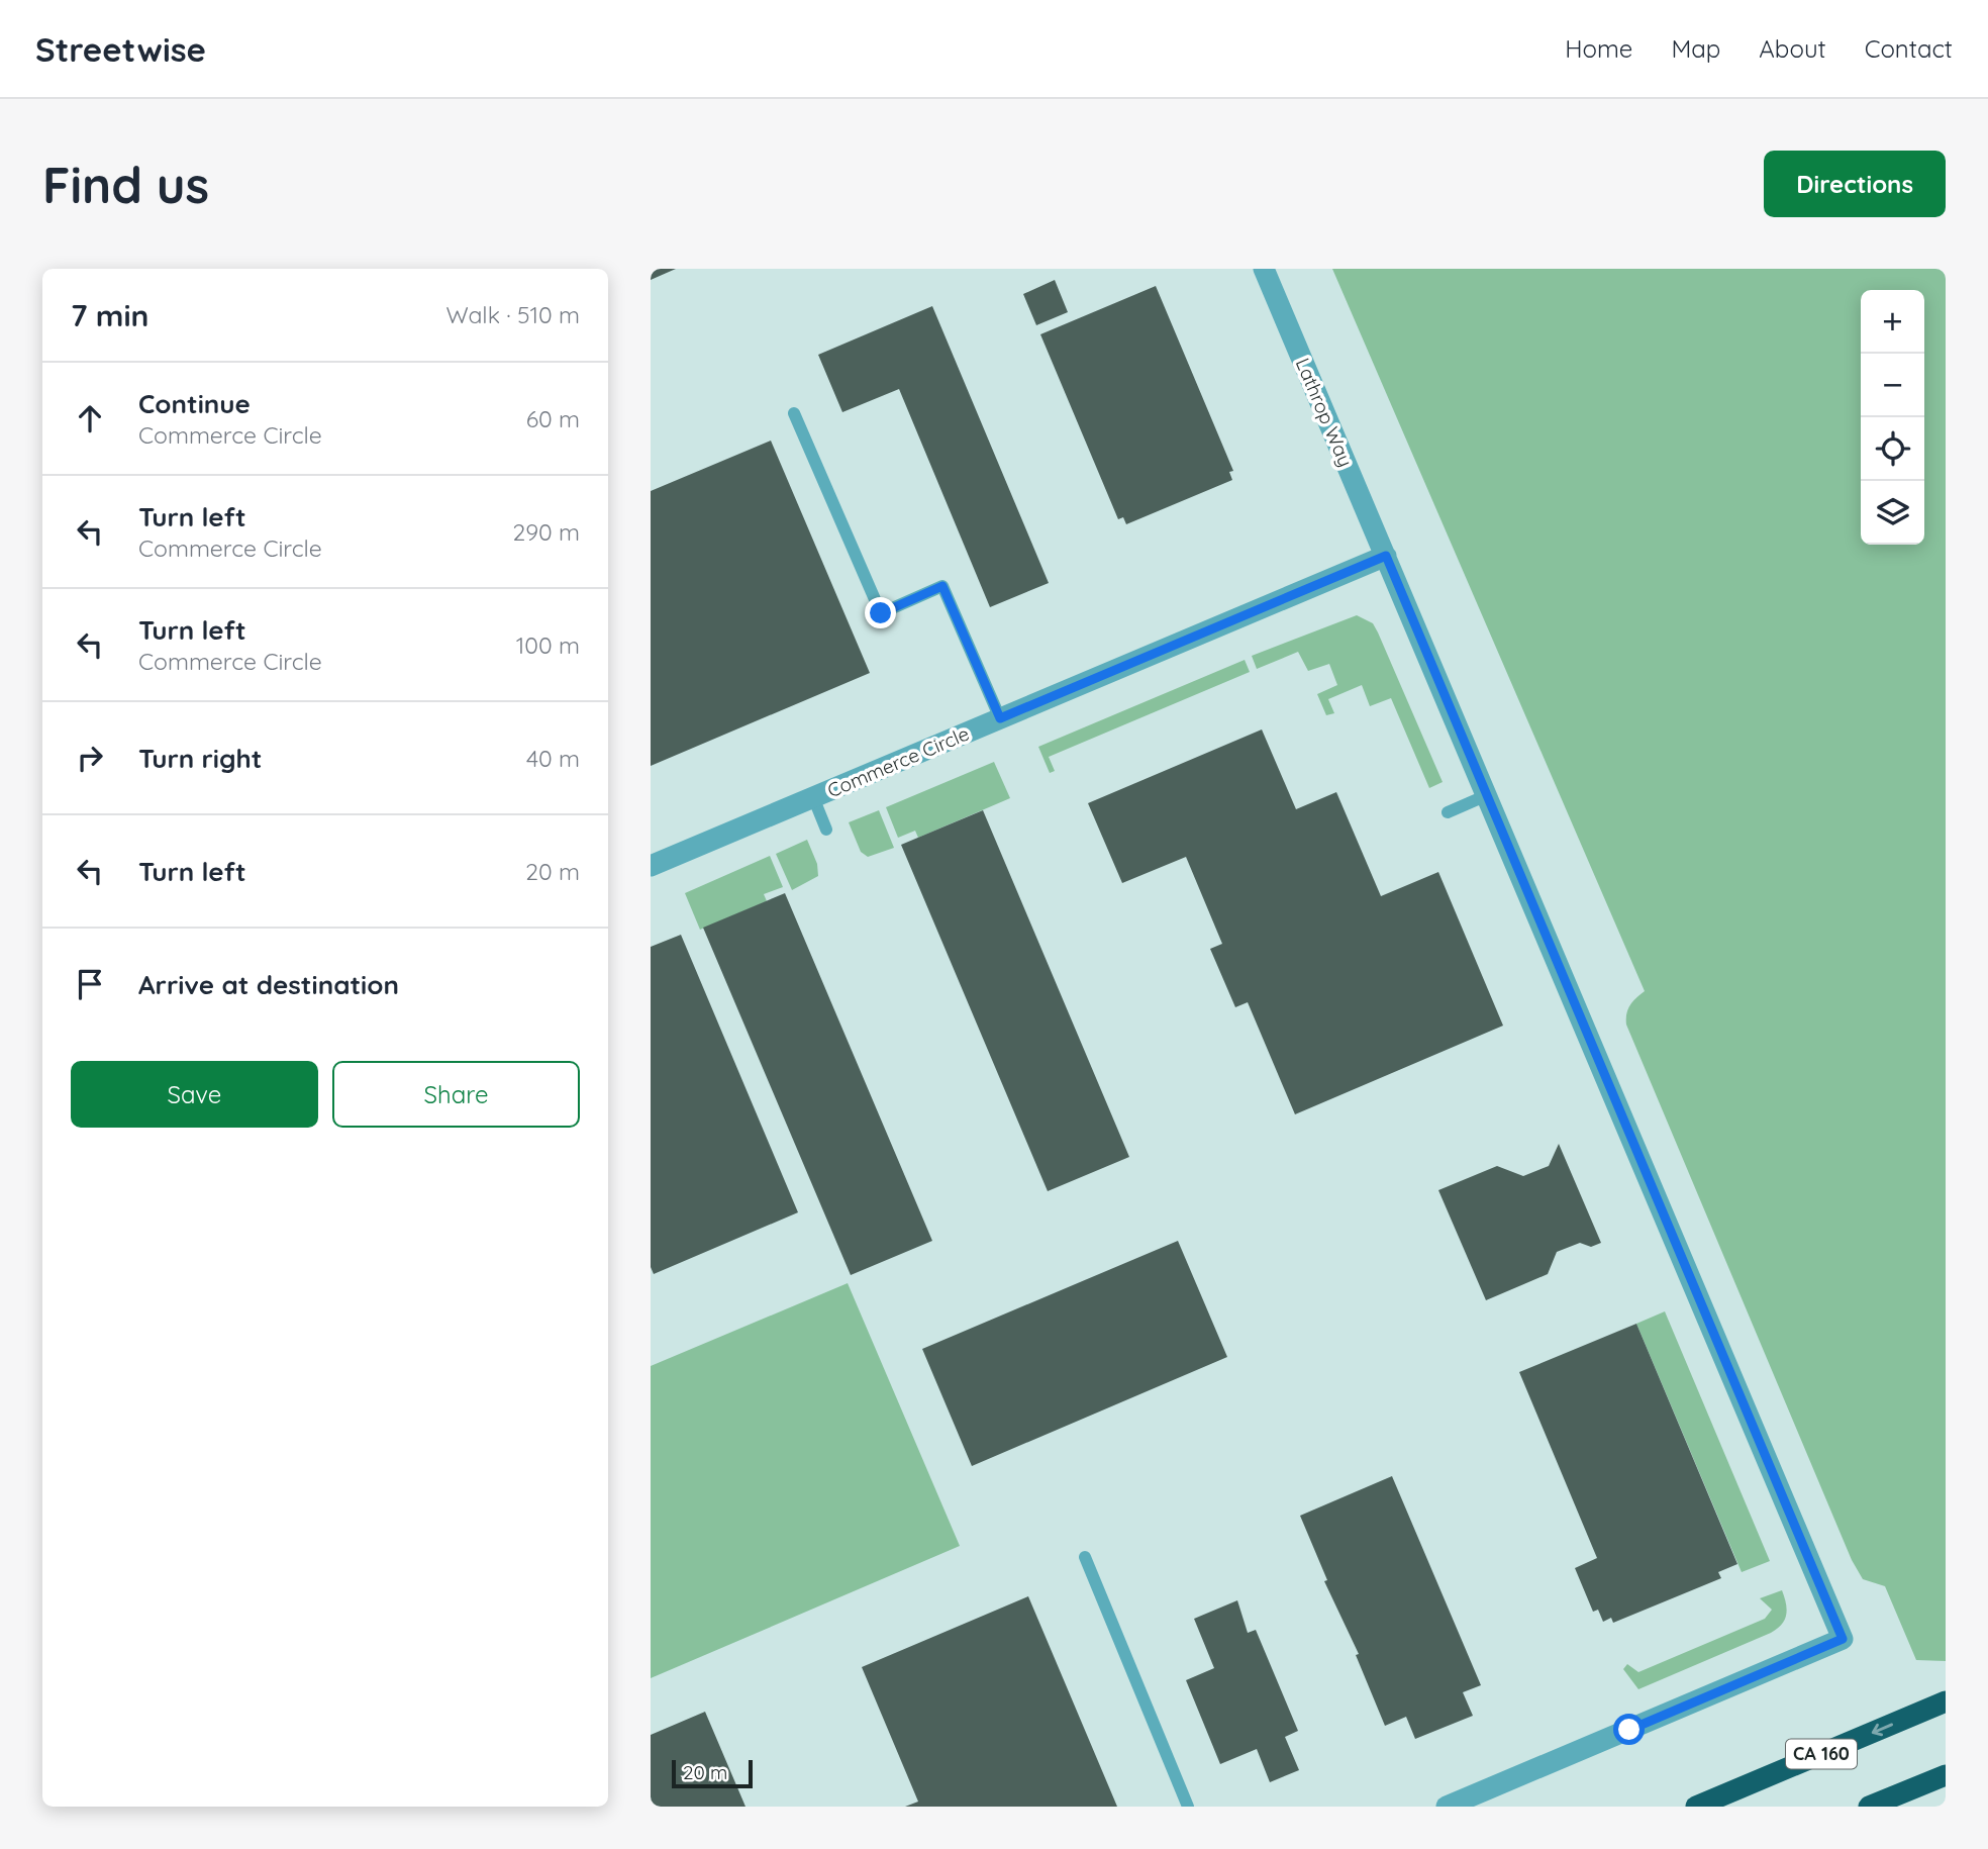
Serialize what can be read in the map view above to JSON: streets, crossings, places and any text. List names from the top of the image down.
{
  "streets": {
    "highway": ["CA 160"],
    "street": ["Lathrop Way", "Commerce Circle"]
  },
  "crossings": [
    ["Lathrop Way", "Commerce Circle"]
  ],
  "scale_bar": "20 m",
  "page": {
    "header": "Streetwise",
    "nav": [
      "Home",
      "Map",
      "About",
      "Contact"
    ],
    "buttons": [
      "Directions",
      ["Save", "Share"]
    ],
    "title": "Find us",
    "heading": ["7 min", "Walk · 510 m"],
    "map_buttons": ["+", "−"],
    "list": [
      ["Continue", "Commerce Circle", "60 m"],
      ["Turn left", "Commerce Circle", "290 m"],
      ["Turn left", "Commerce Circle", "100 m"],
      ["Turn right", "40 m"],
      ["Turn left", "20 m"],
      "Arrive at destination"
    ],
    "scale": "20 m"
  }
}
